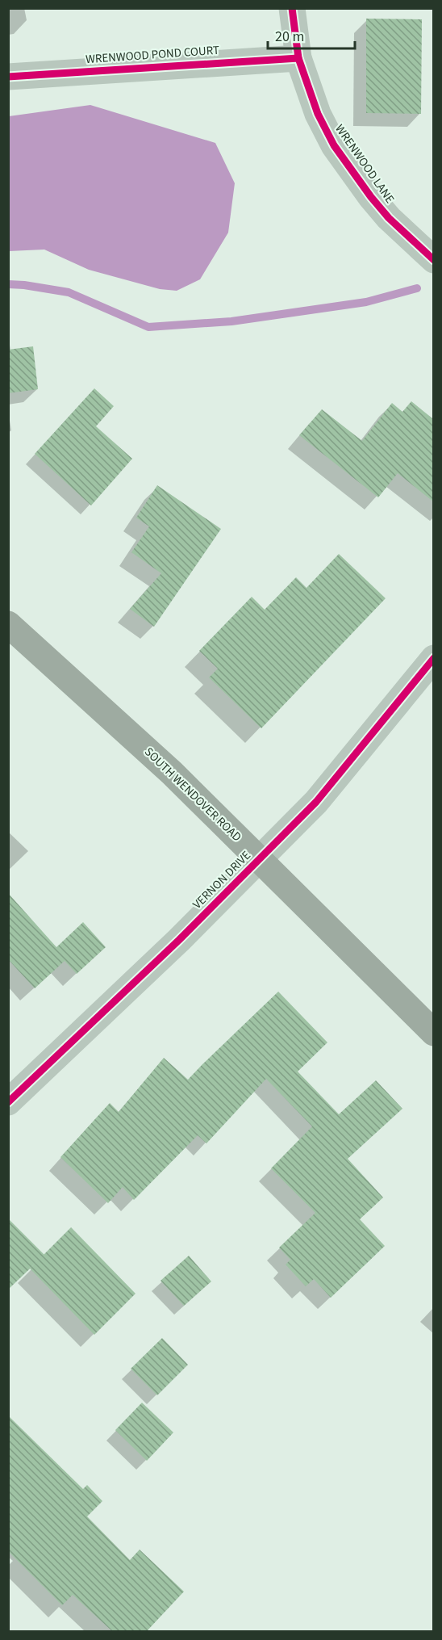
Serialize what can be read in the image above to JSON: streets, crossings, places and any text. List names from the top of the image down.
{
  "streets": {
    "main road": ["SOUTH WENDOVER ROAD"],
    "street": ["WRENWOOD POND COURT", "WRENWOOD LANE", "VERNON DRIVE"]
  },
  "crossings": [
    ["WRENWOOD POND COURT", "WRENWOOD LANE"],
    ["SOUTH WENDOVER ROAD", "VERNON DRIVE"]
  ],
  "scale_bar": "20 m"
}
